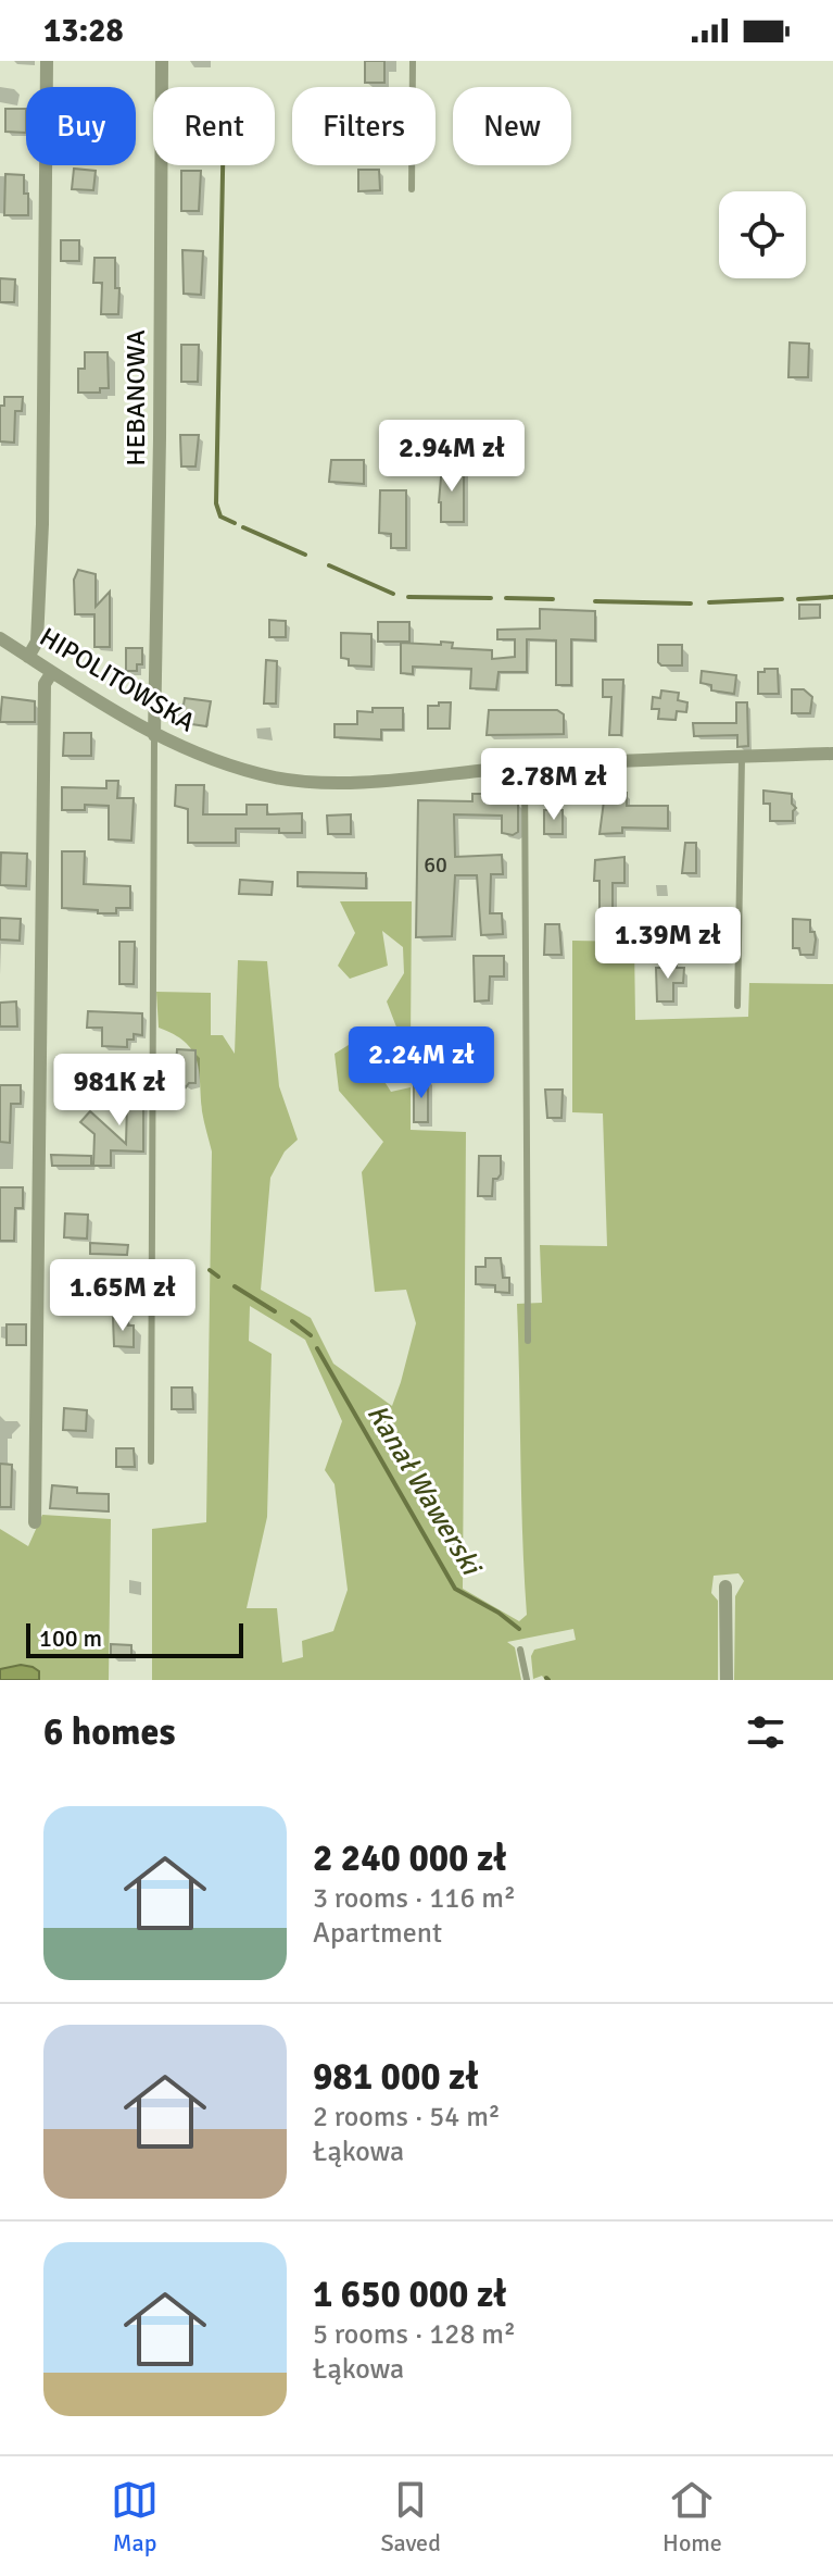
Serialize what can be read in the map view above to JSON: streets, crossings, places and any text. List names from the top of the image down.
{
  "streets": {
    "street": ["HEBANOWA", "HIPOLITOWSKA"]
  },
  "crossings": [
    ["HEBANOWA", "HIPOLITOWSKA"]
  ],
  "water": ["Kanał Wawerski"],
  "house_numbers": ["60"],
  "scale_bar": "100 m",
  "page": {
    "status": "13:28",
    "chip": [
      "Buy",
      "Rent",
      "Filters",
      "New"
    ],
    "price": [
      "2.94M zł",
      "2.78M zł",
      "1.39M zł",
      "2.24M zł",
      "981K zł",
      "1.65M zł"
    ],
    "scale": "100 m",
    "heading": "6 homes",
    "list": [
      {
        "name": "2 240 000 zł",
        "note": "3 rooms · 116 m² · Apartment"
      },
      {
        "name": "981 000 zł",
        "note": "2 rooms · 54 m² · Łąkowa"
      },
      {
        "name": "1 650 000 zł",
        "note": "5 rooms · 128 m² · Łąkowa"
      }
    ],
    "tabs": ["Map", "Saved", "Home"]
  }
}
